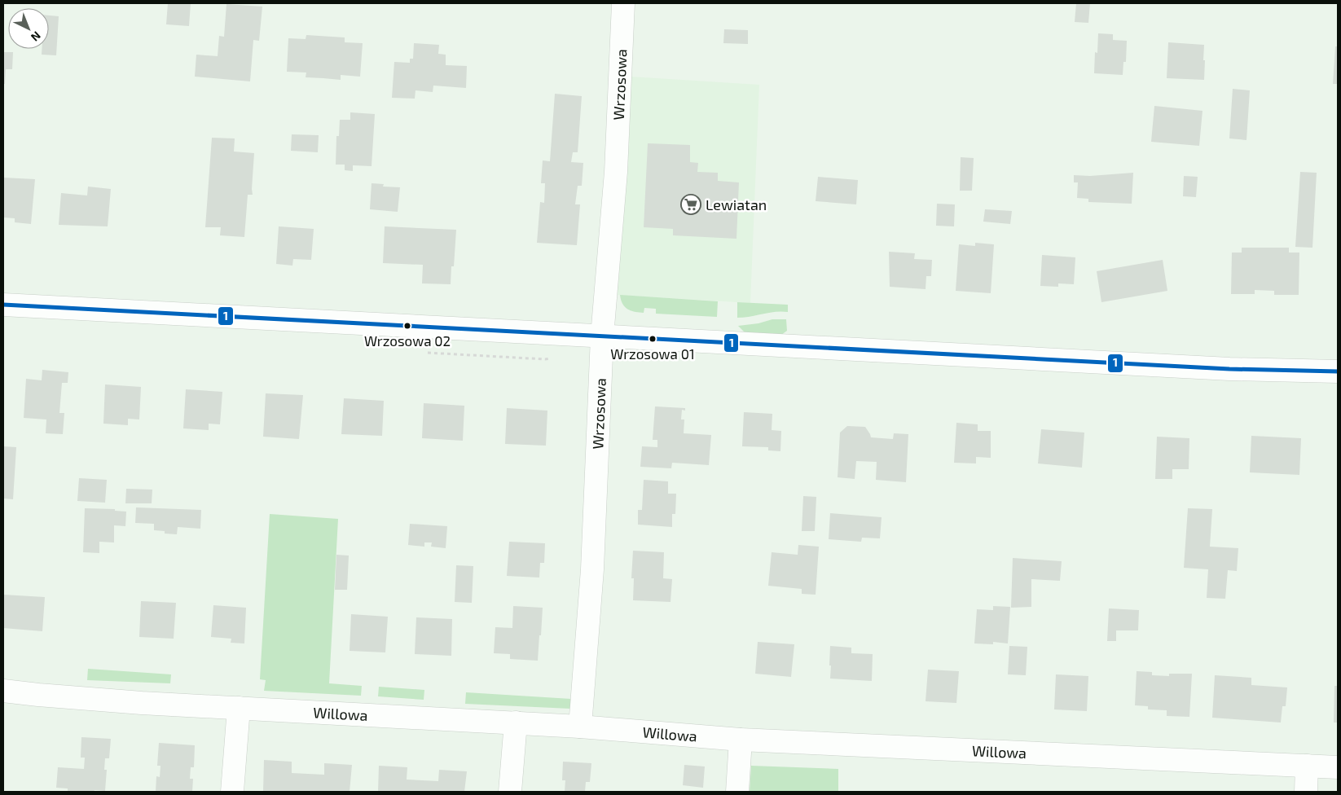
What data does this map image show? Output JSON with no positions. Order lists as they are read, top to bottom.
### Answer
{
  "streets": {
    "street": ["Wrzosowa", "Willowa"]
  },
  "crossings": [
    ["Wrzosowa", "Willowa"]
  ],
  "places": {
    "supermarket": ["Lewiatan"],
    "other": ["Wrzosowa 02", "Wrzosowa 01"]
  },
  "lines": ["transit line 1"],
  "north": "bottom right"
}
